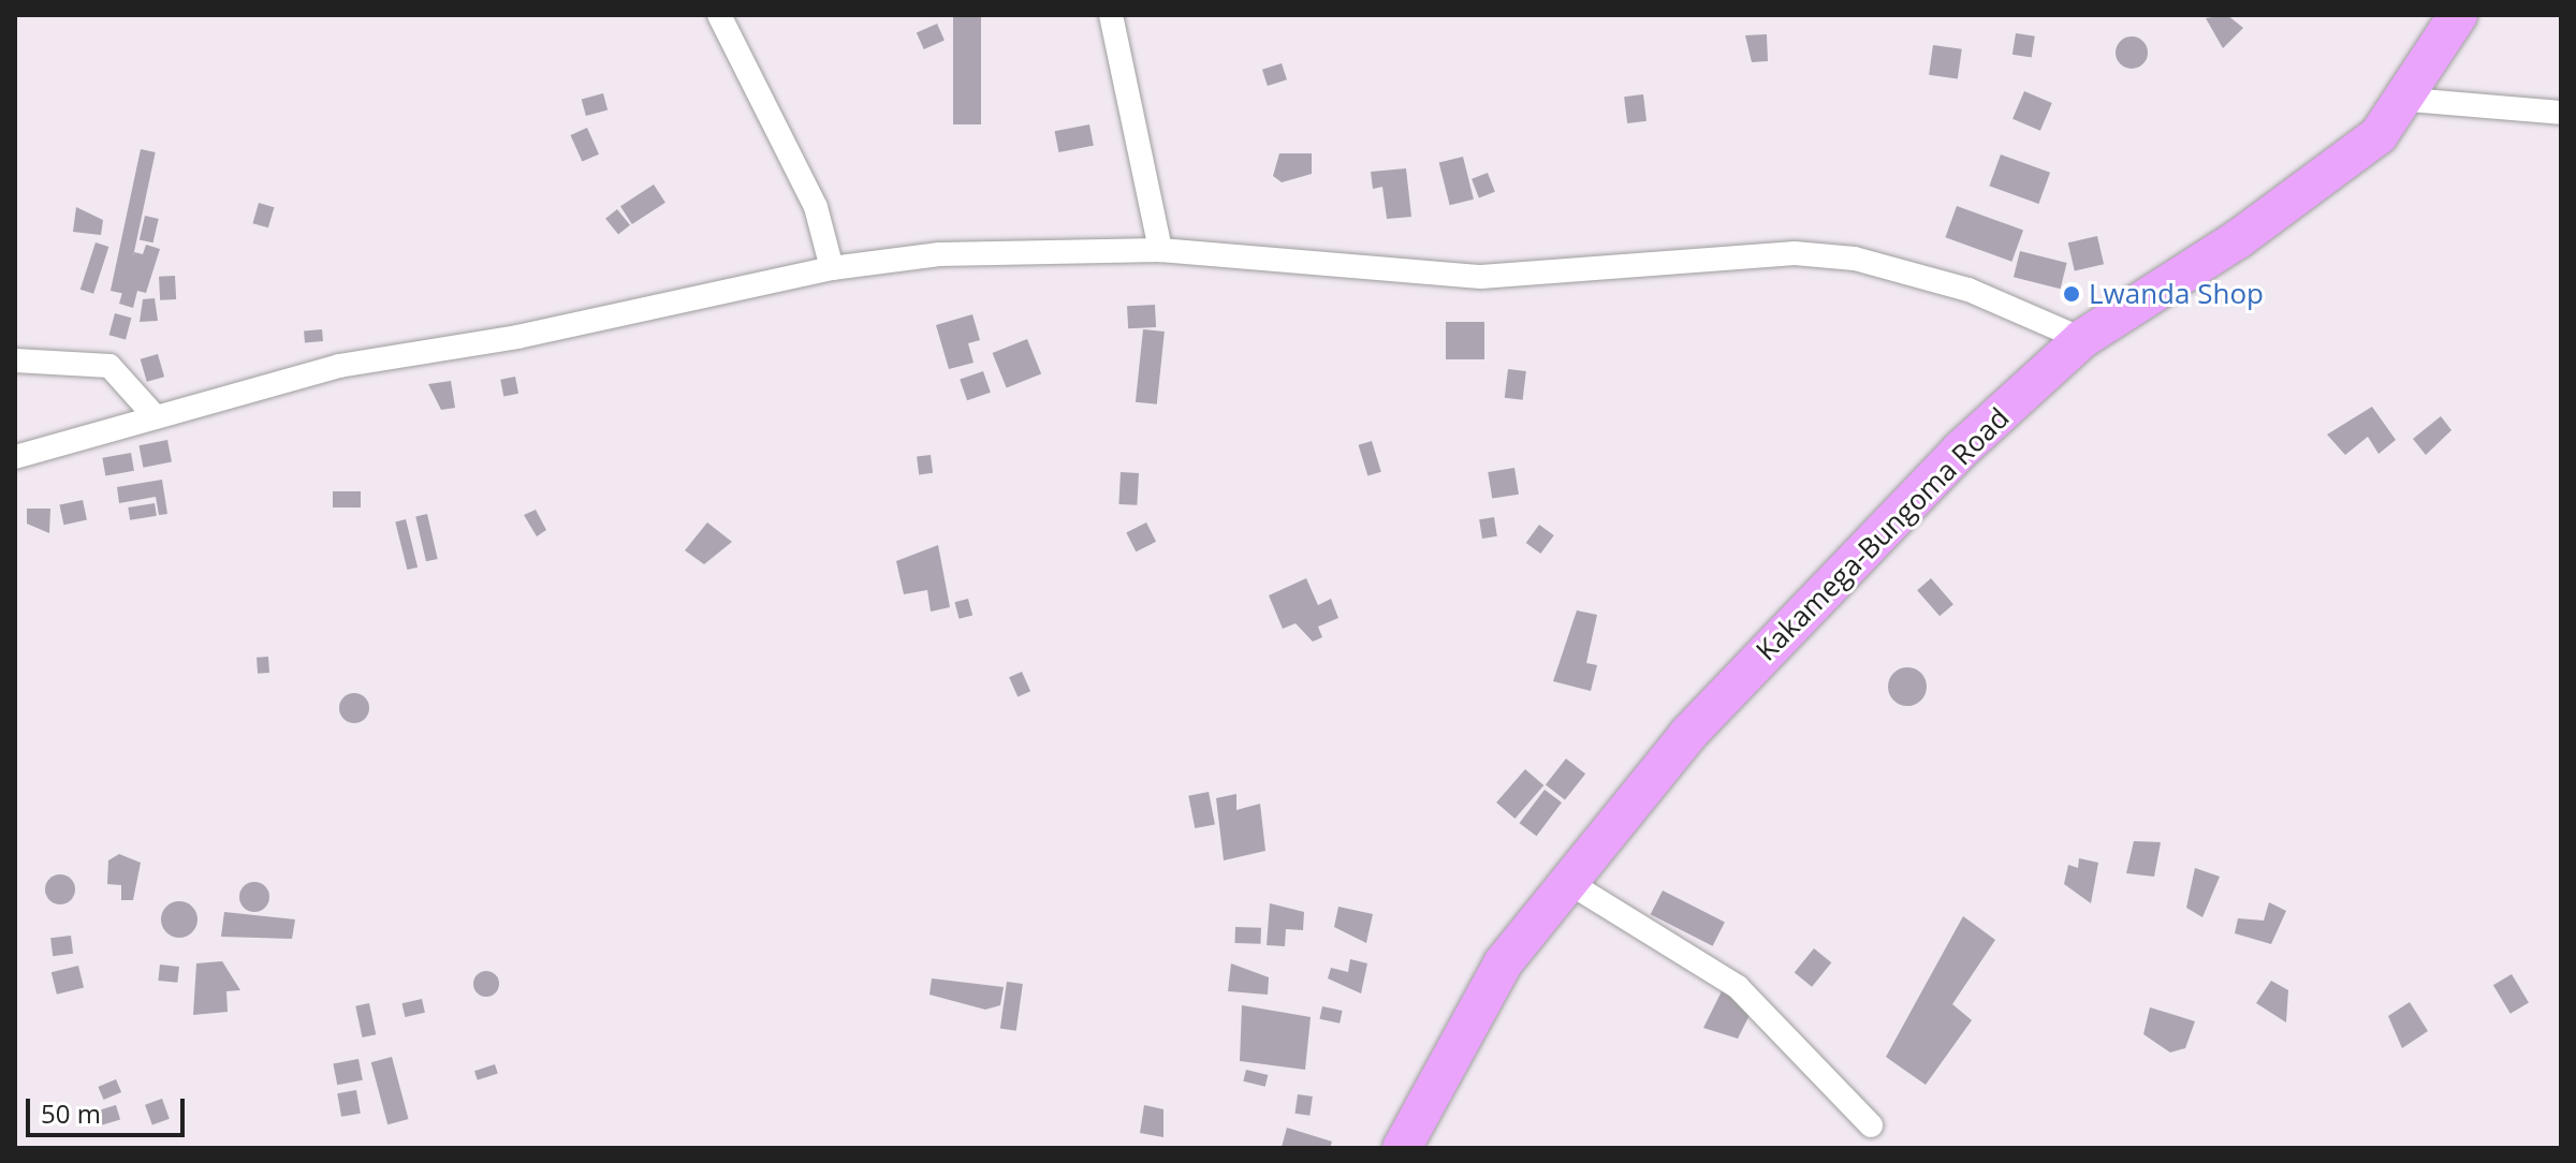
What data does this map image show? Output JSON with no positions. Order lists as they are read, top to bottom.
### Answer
{
  "streets": {
    "main road": ["Kakamega-Bungoma Road"]
  },
  "places": ["Lwanda Shop"],
  "scale_bar": "50 m"
}
